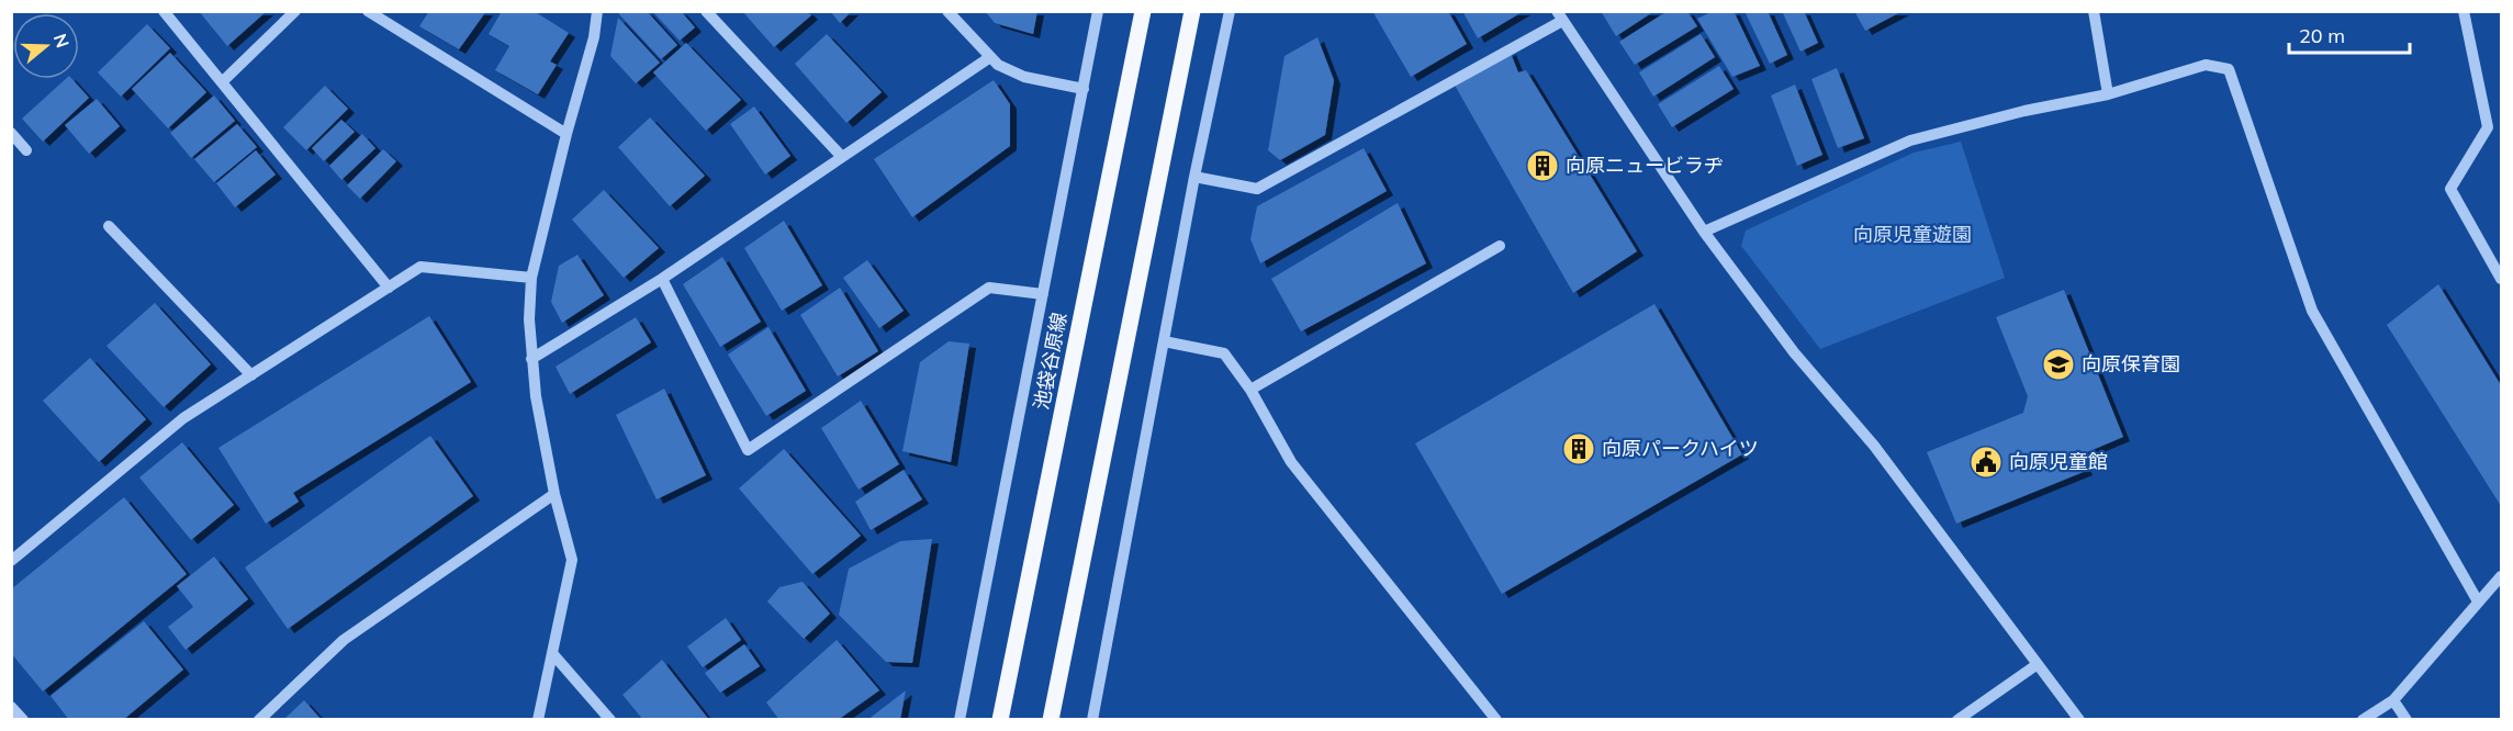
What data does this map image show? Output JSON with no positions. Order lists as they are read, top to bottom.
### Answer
{
  "streets": {
    "main road": ["池袋谷原線"]
  },
  "parks": ["向原児童遊園"],
  "places": {
    "building": ["向原ニュービラヂ", "向原パークハイツ"],
    "school or university": ["向原保育園"],
    "public building": ["向原児童館"]
  },
  "scale_bar": "20 m",
  "north": "right"
}
